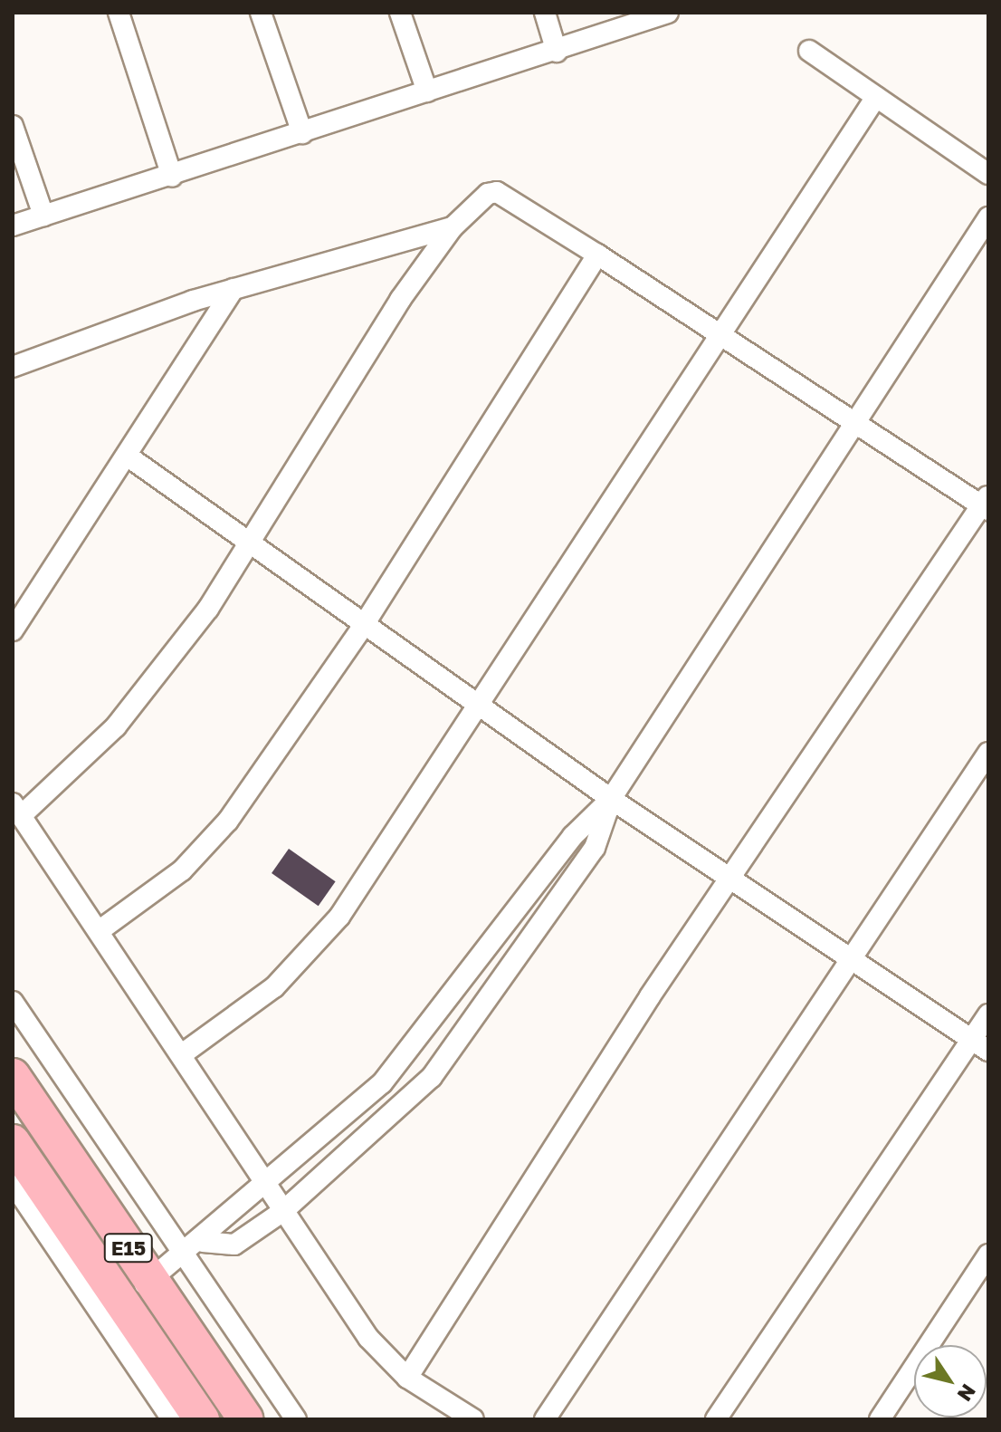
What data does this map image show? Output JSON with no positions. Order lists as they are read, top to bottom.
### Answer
{
  "streets": {
    "highway": ["E15"]
  },
  "north": "bottom right"
}
